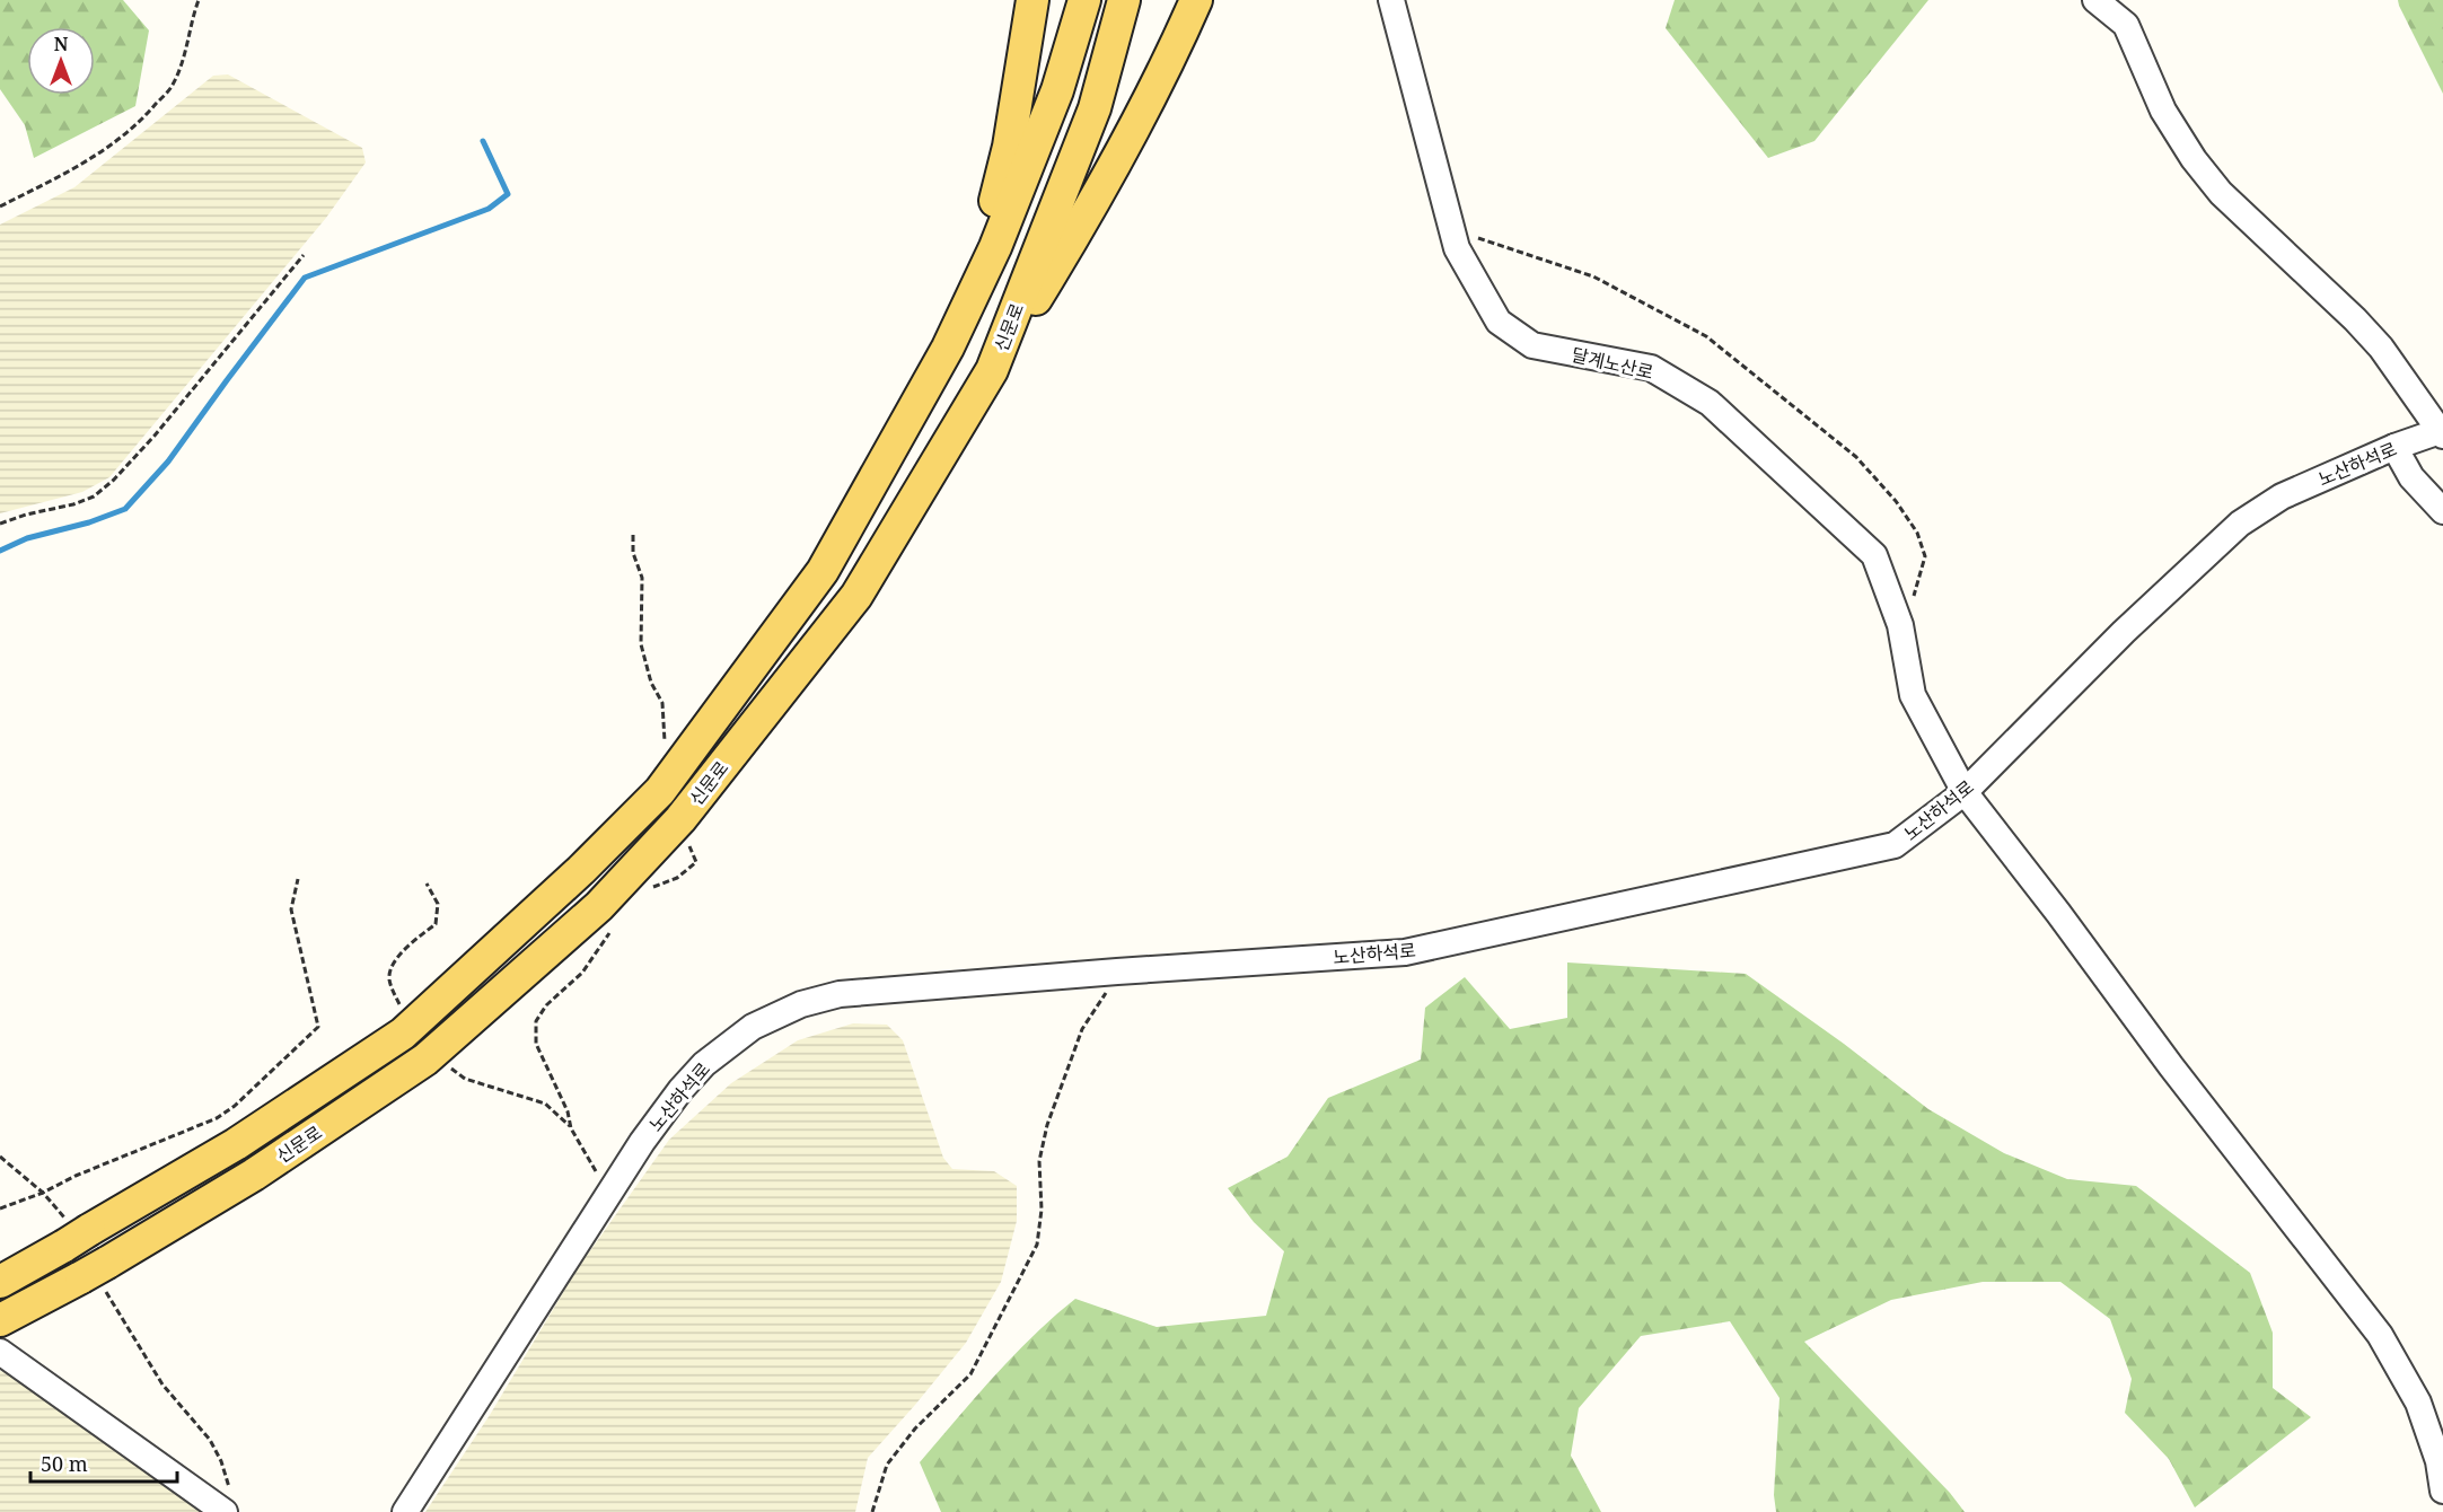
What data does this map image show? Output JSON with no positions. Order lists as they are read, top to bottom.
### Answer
{
  "streets": {
    "main road": ["신문로"],
    "street": ["달계노산로", "노산하석로"]
  },
  "crossings": [
    ["달계노산로", "노산하석로"]
  ],
  "scale_bar": "50 m",
  "north": "top"
}
